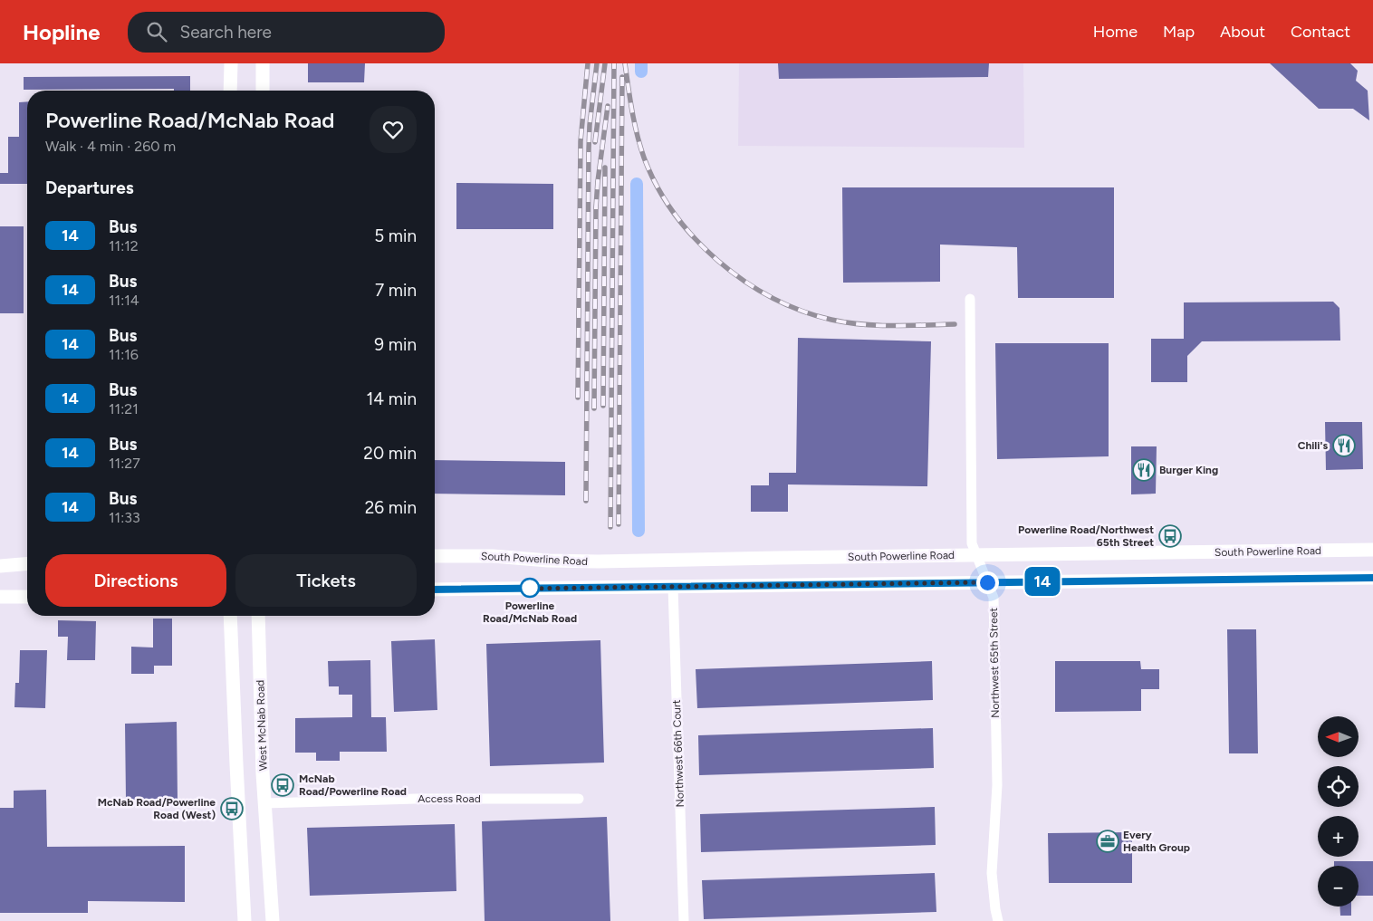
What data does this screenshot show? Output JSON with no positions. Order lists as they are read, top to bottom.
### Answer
{
  "streets": {
    "main road": ["South Powerline Road", "West McNab Road"],
    "street": ["Northwest 65th Street", "Northwest 66th Court", "Access Road"]
  },
  "crossings": [
    ["South Powerline Road", "Northwest 65th Street"],
    ["West McNab Road", "Access Road"]
  ],
  "places": {
    "restaurant": ["Chili's", "Burger King"],
    "bus stop": ["Powerline Road/Northwest 65th Street", "McNab Road/Powerline Road", "McNab Road/Powerline Road (West)"],
    "other": ["Powerline Road/McNab Road"],
    "office": ["Every Health Group"]
  },
  "lines": ["bus line 14"],
  "north": "left",
  "page": {
    "header": "Hopline",
    "search": "Search here",
    "nav": [
      "Home",
      "Map",
      "About",
      "Contact"
    ],
    "on_map": "14",
    "heading": [
      ["Powerline Road/McNab Road", "Walk · 4 min · 260 m"],
      "Departures"
    ],
    "list": [
      {
        "mark": "14",
        "name": "Bus",
        "note": "11:12",
        "value": "5 min"
      },
      {
        "mark": "14",
        "name": "Bus",
        "note": "11:14",
        "value": "7 min"
      },
      {
        "mark": "14",
        "name": "Bus",
        "note": "11:16",
        "value": "9 min"
      },
      {
        "mark": "14",
        "name": "Bus",
        "note": "11:21",
        "value": "14 min"
      },
      {
        "mark": "14",
        "name": "Bus",
        "note": "11:27",
        "value": "20 min"
      },
      {
        "mark": "14",
        "name": "Bus",
        "note": "11:33",
        "value": "26 min"
      }
    ],
    "buttons": ["Directions", "Tickets"],
    "map_buttons": ["+", "−"]
  }
}
